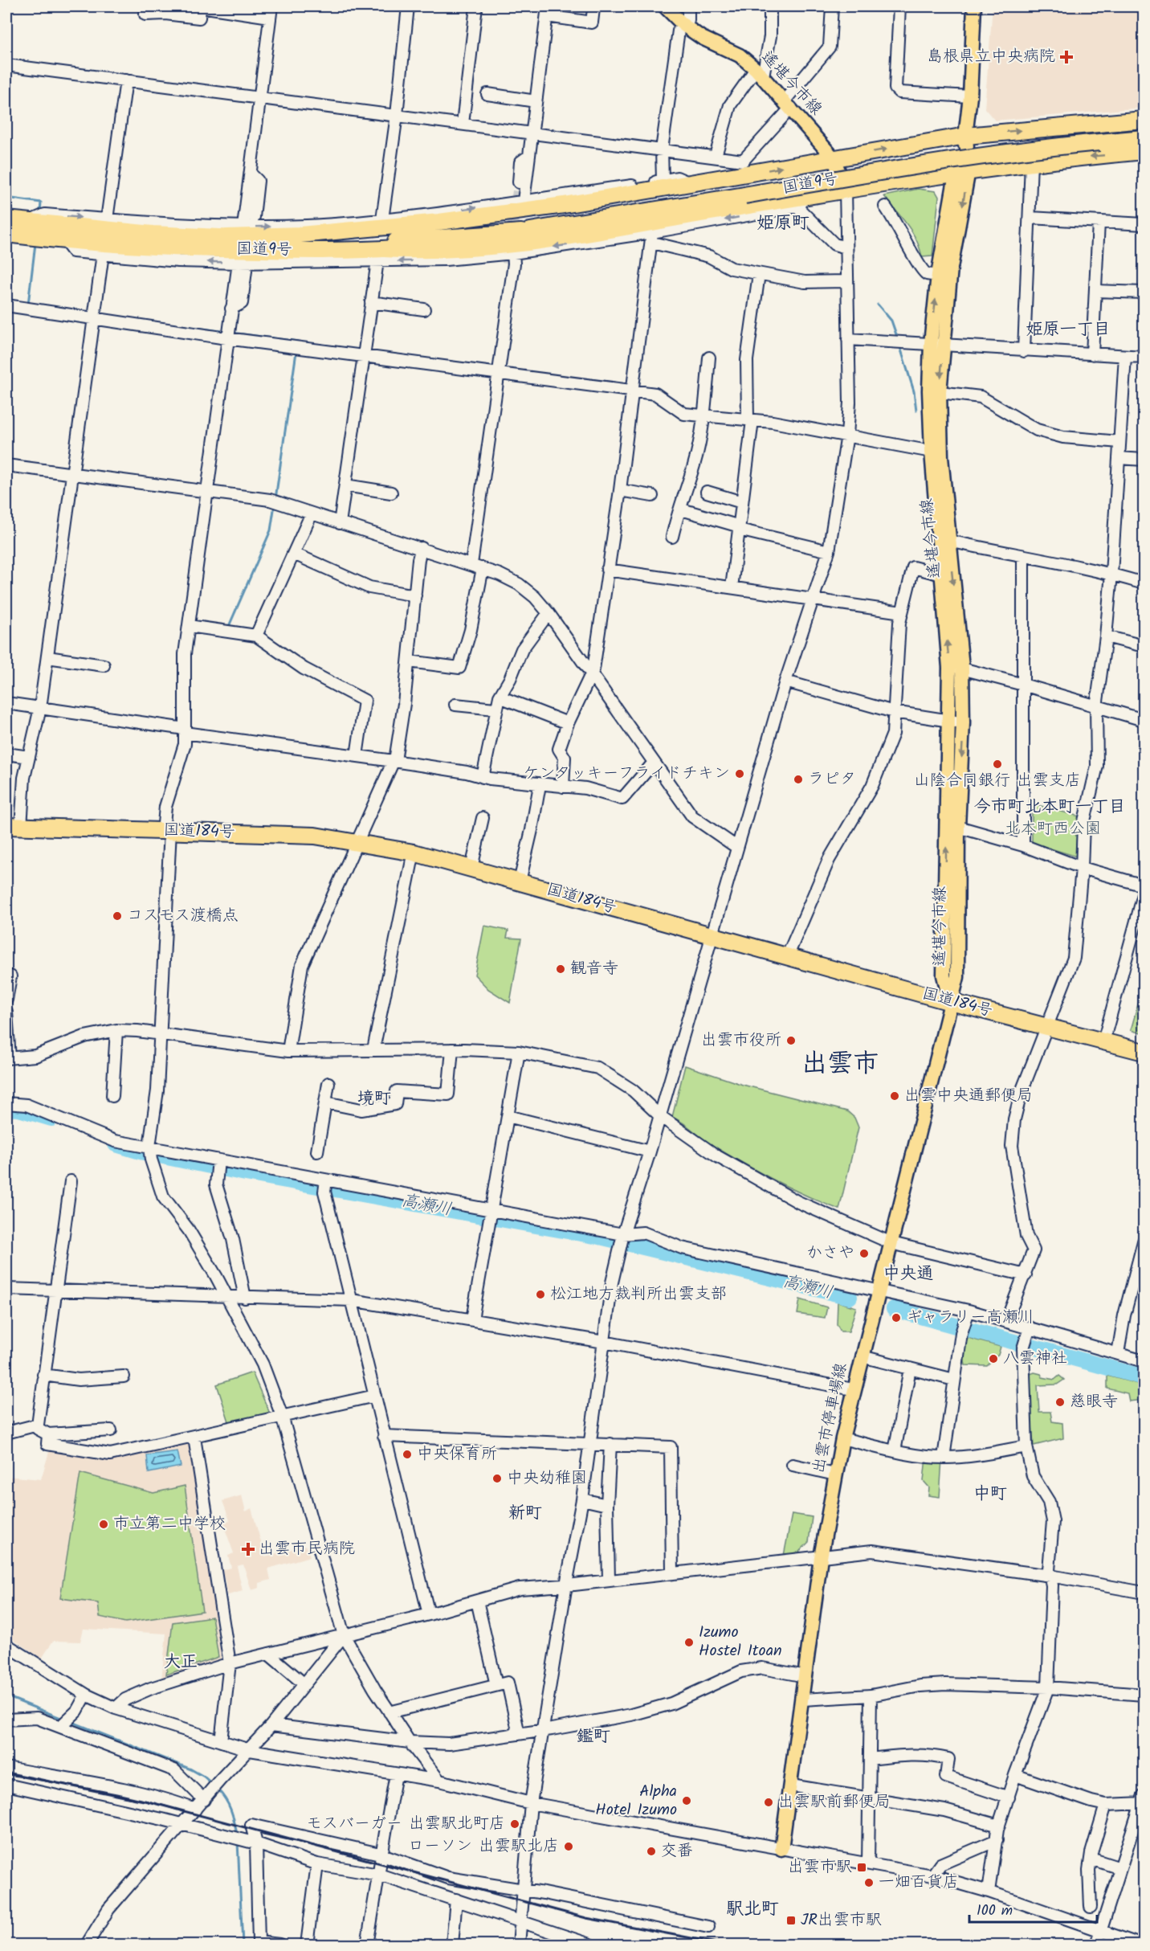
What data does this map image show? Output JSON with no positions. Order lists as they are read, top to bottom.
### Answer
{
  "streets": {
    "highway": ["国道9号", "国道184号"],
    "main road": ["遙堪今市線", "出雲市停車場線"]
  },
  "crossings": [
    ["遙堪今市線", "国道184号"],
    ["遙堪今市線", "出雲市停車場線"],
    ["国道184号", "出雲市停車場線"]
  ],
  "districts": [
    "姫原町",
    "姫原一丁目",
    "今市町北本町一丁目",
    "出雲市",
    "境町",
    "中央通",
    "中町",
    "新町",
    "大正",
    "鑑町",
    "駅北町"
  ],
  "water": ["高瀬川"],
  "parks": ["北本町西公園"],
  "places": {
    "health": ["島根県立中央病院", "出雲市民病院"],
    "other": [
      "山陰合同銀行 出雲支店",
      "ケンタッキーフライドチキン",
      "ラピタ",
      "コスモス渡橋点",
      "観音寺",
      "出雲市役所",
      "出雲中央通郵便局",
      "かさや",
      "松江地方裁判所出雲支部",
      "ギャラリー高瀬川",
      "八雲神社",
      "慈眼寺",
      "中央保育所",
      "中央幼稚園",
      "市立第二中学校",
      "Izumo Hostel Itoan",
      "Alpha Hotel Izumo",
      "出雲駅前郵便局",
      "モスバーガー 出雲駅北町店",
      "ローソン 出雲駅北店",
      "交番",
      "一畑百貨店"
    ],
    "transit": ["出雲市駅", "JR出雲市駅"]
  },
  "scale_bar": "100 m"
}
